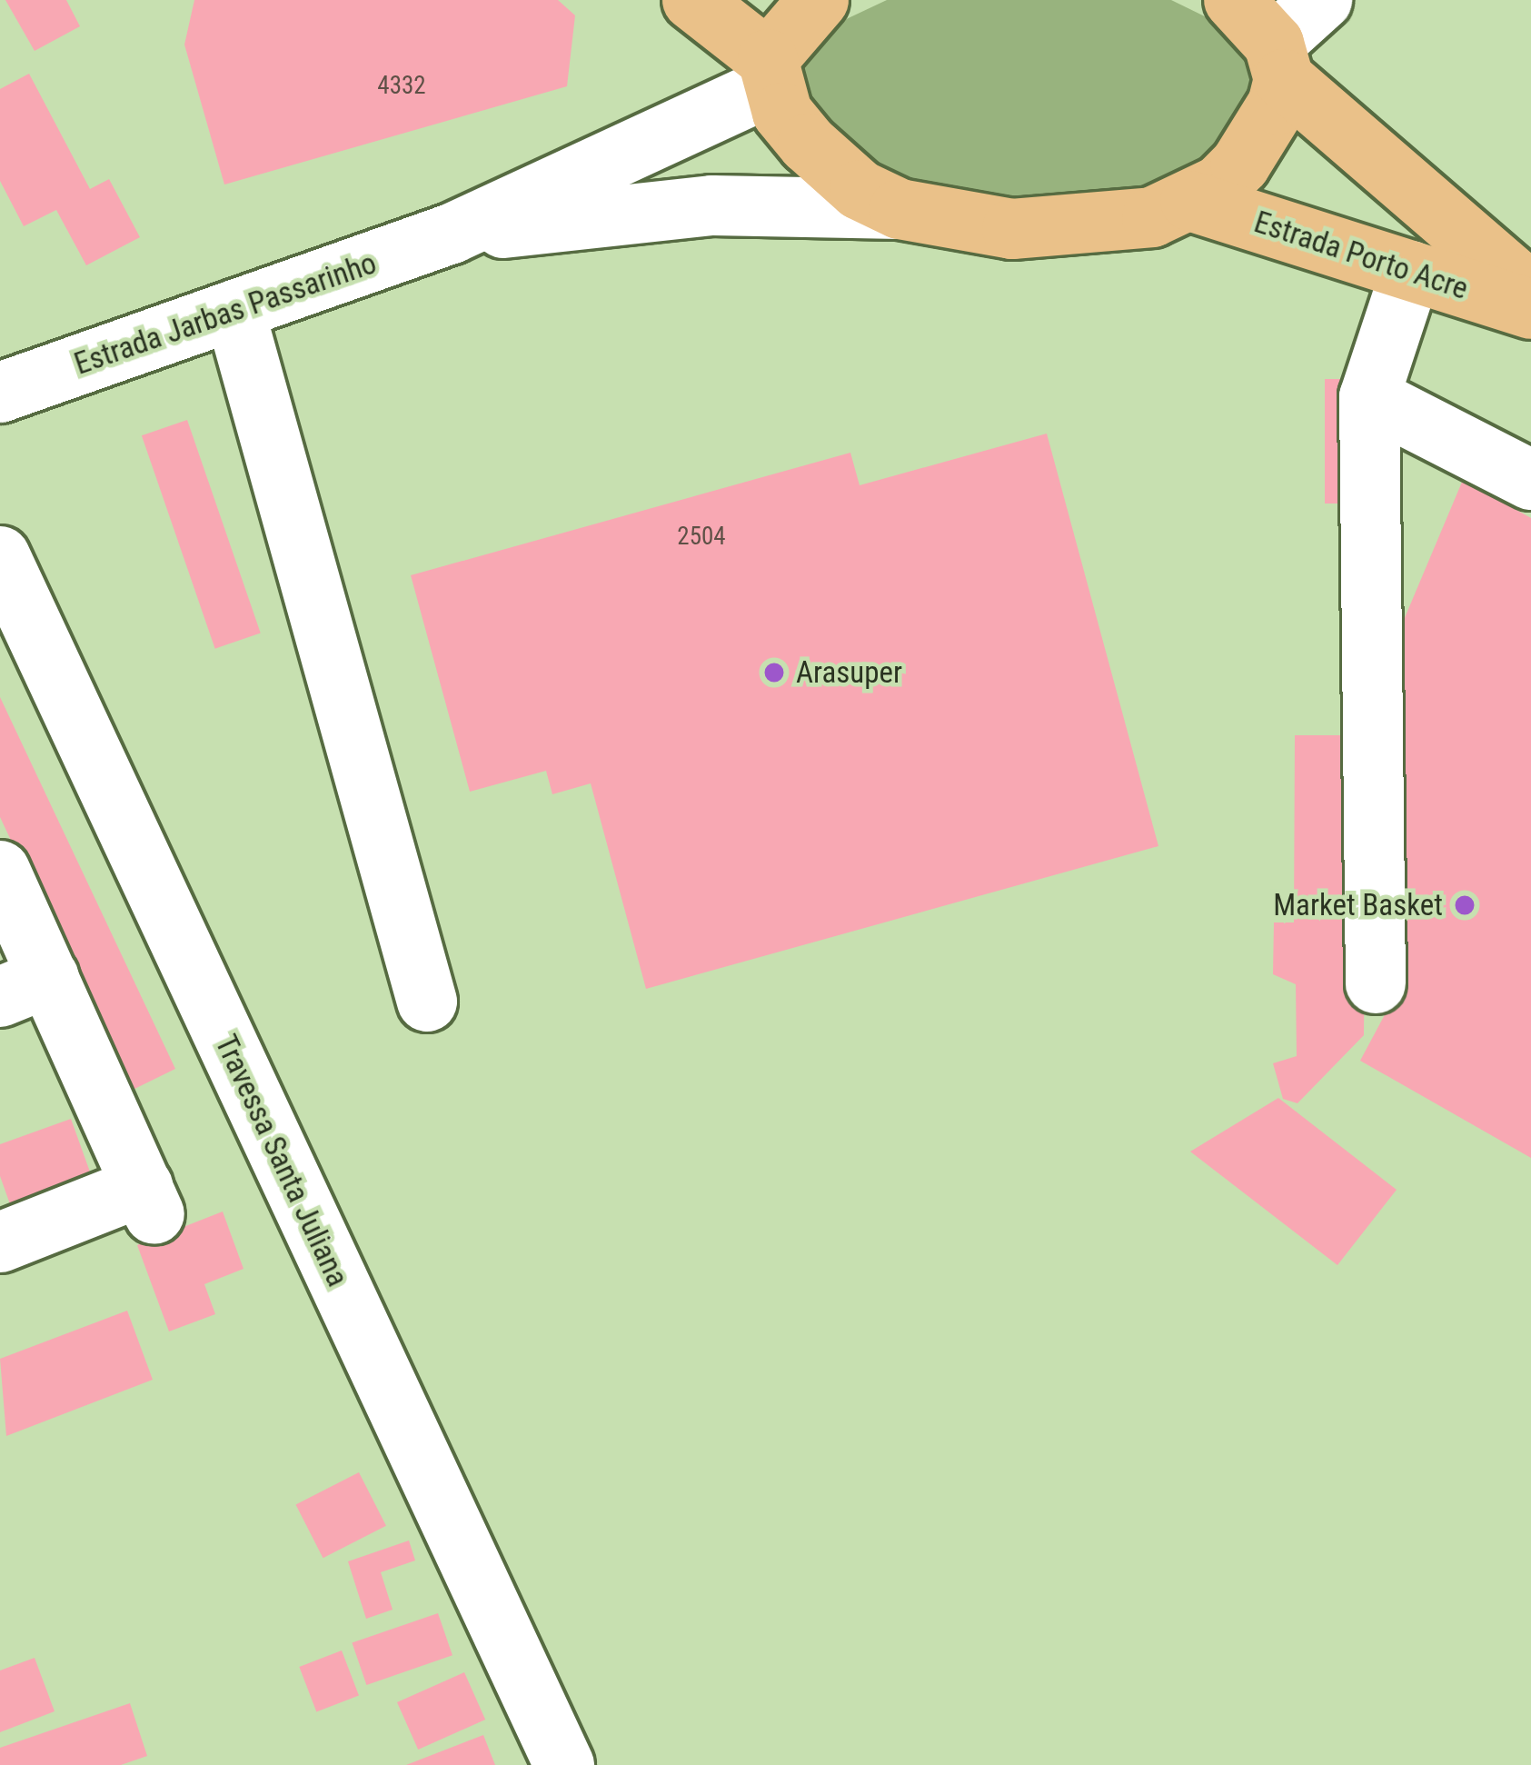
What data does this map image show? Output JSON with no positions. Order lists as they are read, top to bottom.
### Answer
{
  "streets": {
    "main road": ["Estrada Porto Acre"],
    "street": ["Estrada Jarbas Passarinho", "Travessa Santa Juliana"]
  },
  "places": ["Arasuper", "Market Basket"],
  "house_numbers": ["4332", "2504"]
}
